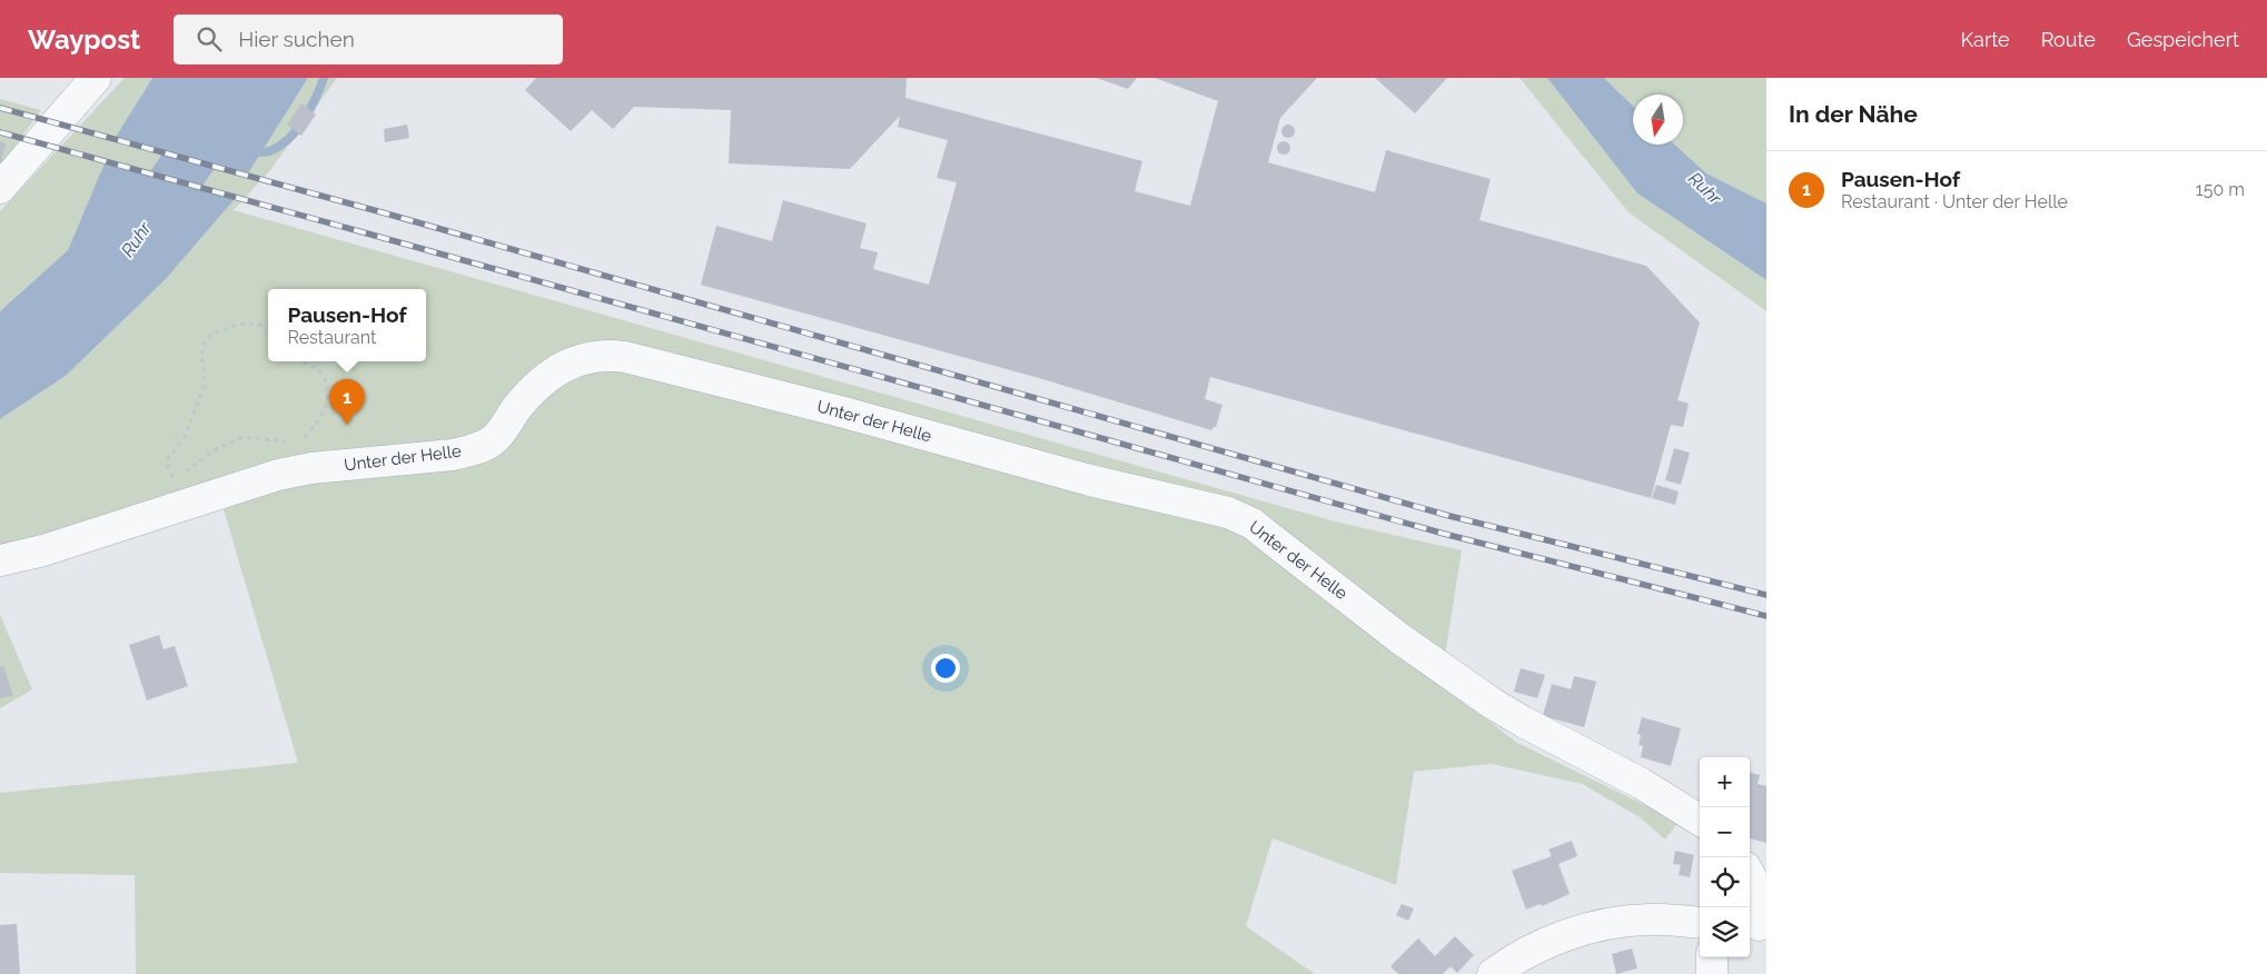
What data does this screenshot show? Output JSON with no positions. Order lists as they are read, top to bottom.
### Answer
{
  "streets": {
    "street": ["Unter der Helle"]
  },
  "water": ["Ruhr"],
  "north": "bottom",
  "page": {
    "header": "Waypost",
    "search": "Hier suchen",
    "nav": ["Karte", "Route", "Gespeichert"],
    "heading": "In der Nähe",
    "list": [
      {
        "mark": "1",
        "name": "Pausen-Hof",
        "note": "Restaurant · Unter der Helle",
        "value": "150 m"
      }
    ],
    "popup": ["Pausen-Hof", "Restaurant"],
    "pins": "1",
    "map_buttons": ["+", "−"]
  }
}
